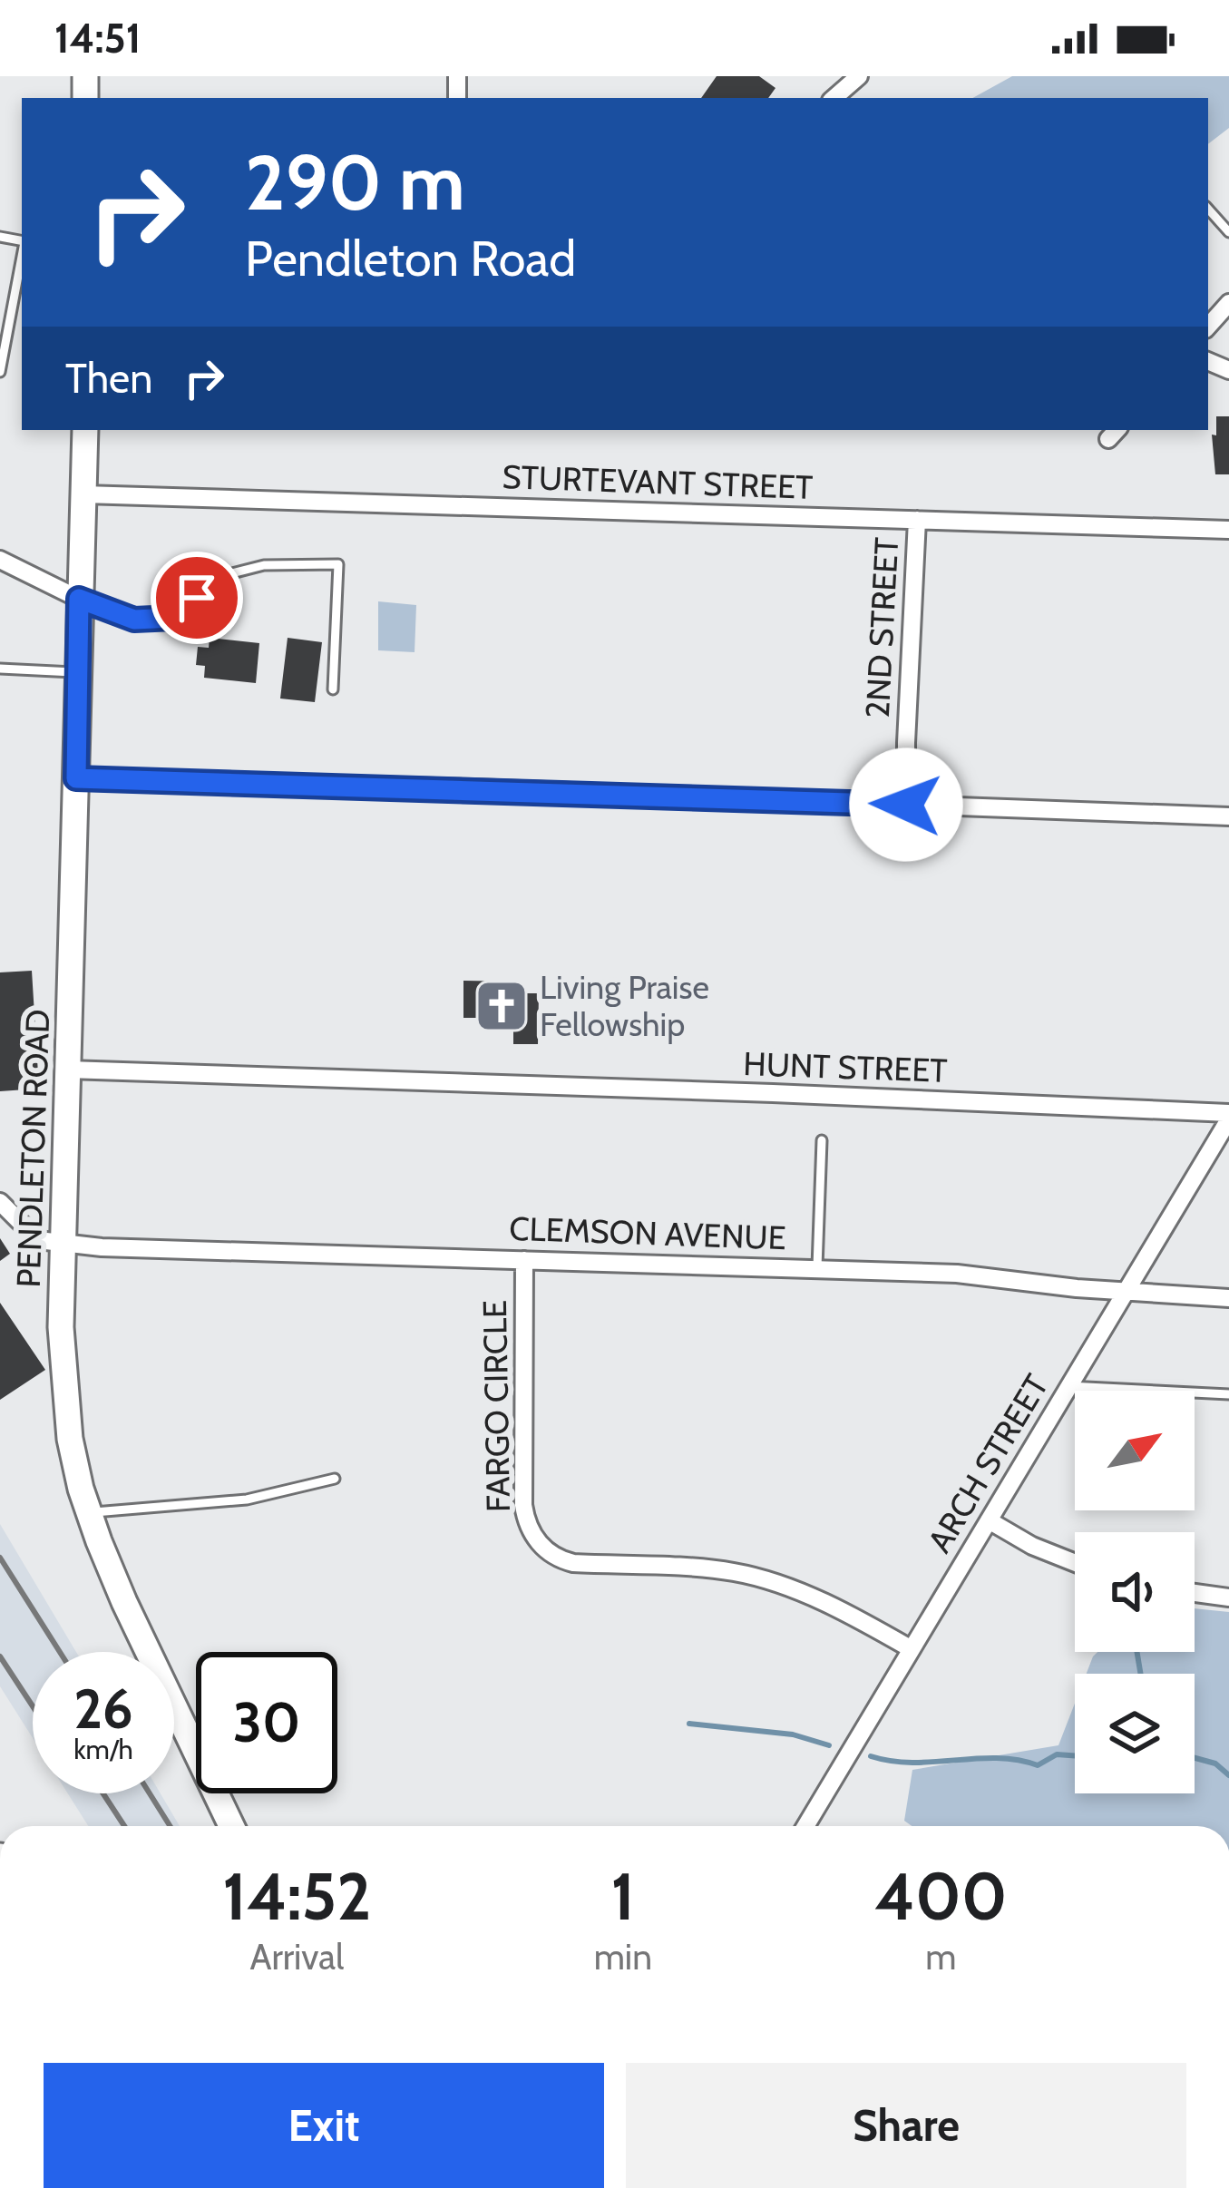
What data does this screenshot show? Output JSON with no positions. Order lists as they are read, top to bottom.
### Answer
{
  "streets": {
    "street": [
      "STURTEVANT STREET",
      "2ND STREET",
      "HUNT STREET",
      "PENDLETON ROAD",
      "CLEMSON AVENUE",
      "FARGO CIRCLE",
      "ARCH STREET"
    ]
  },
  "crossings": [
    ["STURTEVANT STREET", "2ND STREET"],
    ["STURTEVANT STREET", "PENDLETON ROAD"],
    ["HUNT STREET", "PENDLETON ROAD"],
    ["HUNT STREET", "ARCH STREET"],
    ["PENDLETON ROAD", "CLEMSON AVENUE"],
    ["CLEMSON AVENUE", "FARGO CIRCLE"],
    ["CLEMSON AVENUE", "ARCH STREET"],
    ["FARGO CIRCLE", "ARCH STREET"]
  ],
  "places": {
    "church": ["Living Praise Fellowship"]
  },
  "north": "top right",
  "page": {
    "status": "14:51",
    "turn": ["290 m", "Pendleton Road"],
    "then": "Then",
    "speed": "26 km/h",
    "limit": "30",
    "eta": [
      "14:52",
      "Arrival",
      "1",
      "min",
      "400",
      "m"
    ],
    "buttons": ["Exit", "Share"]
  }
}
